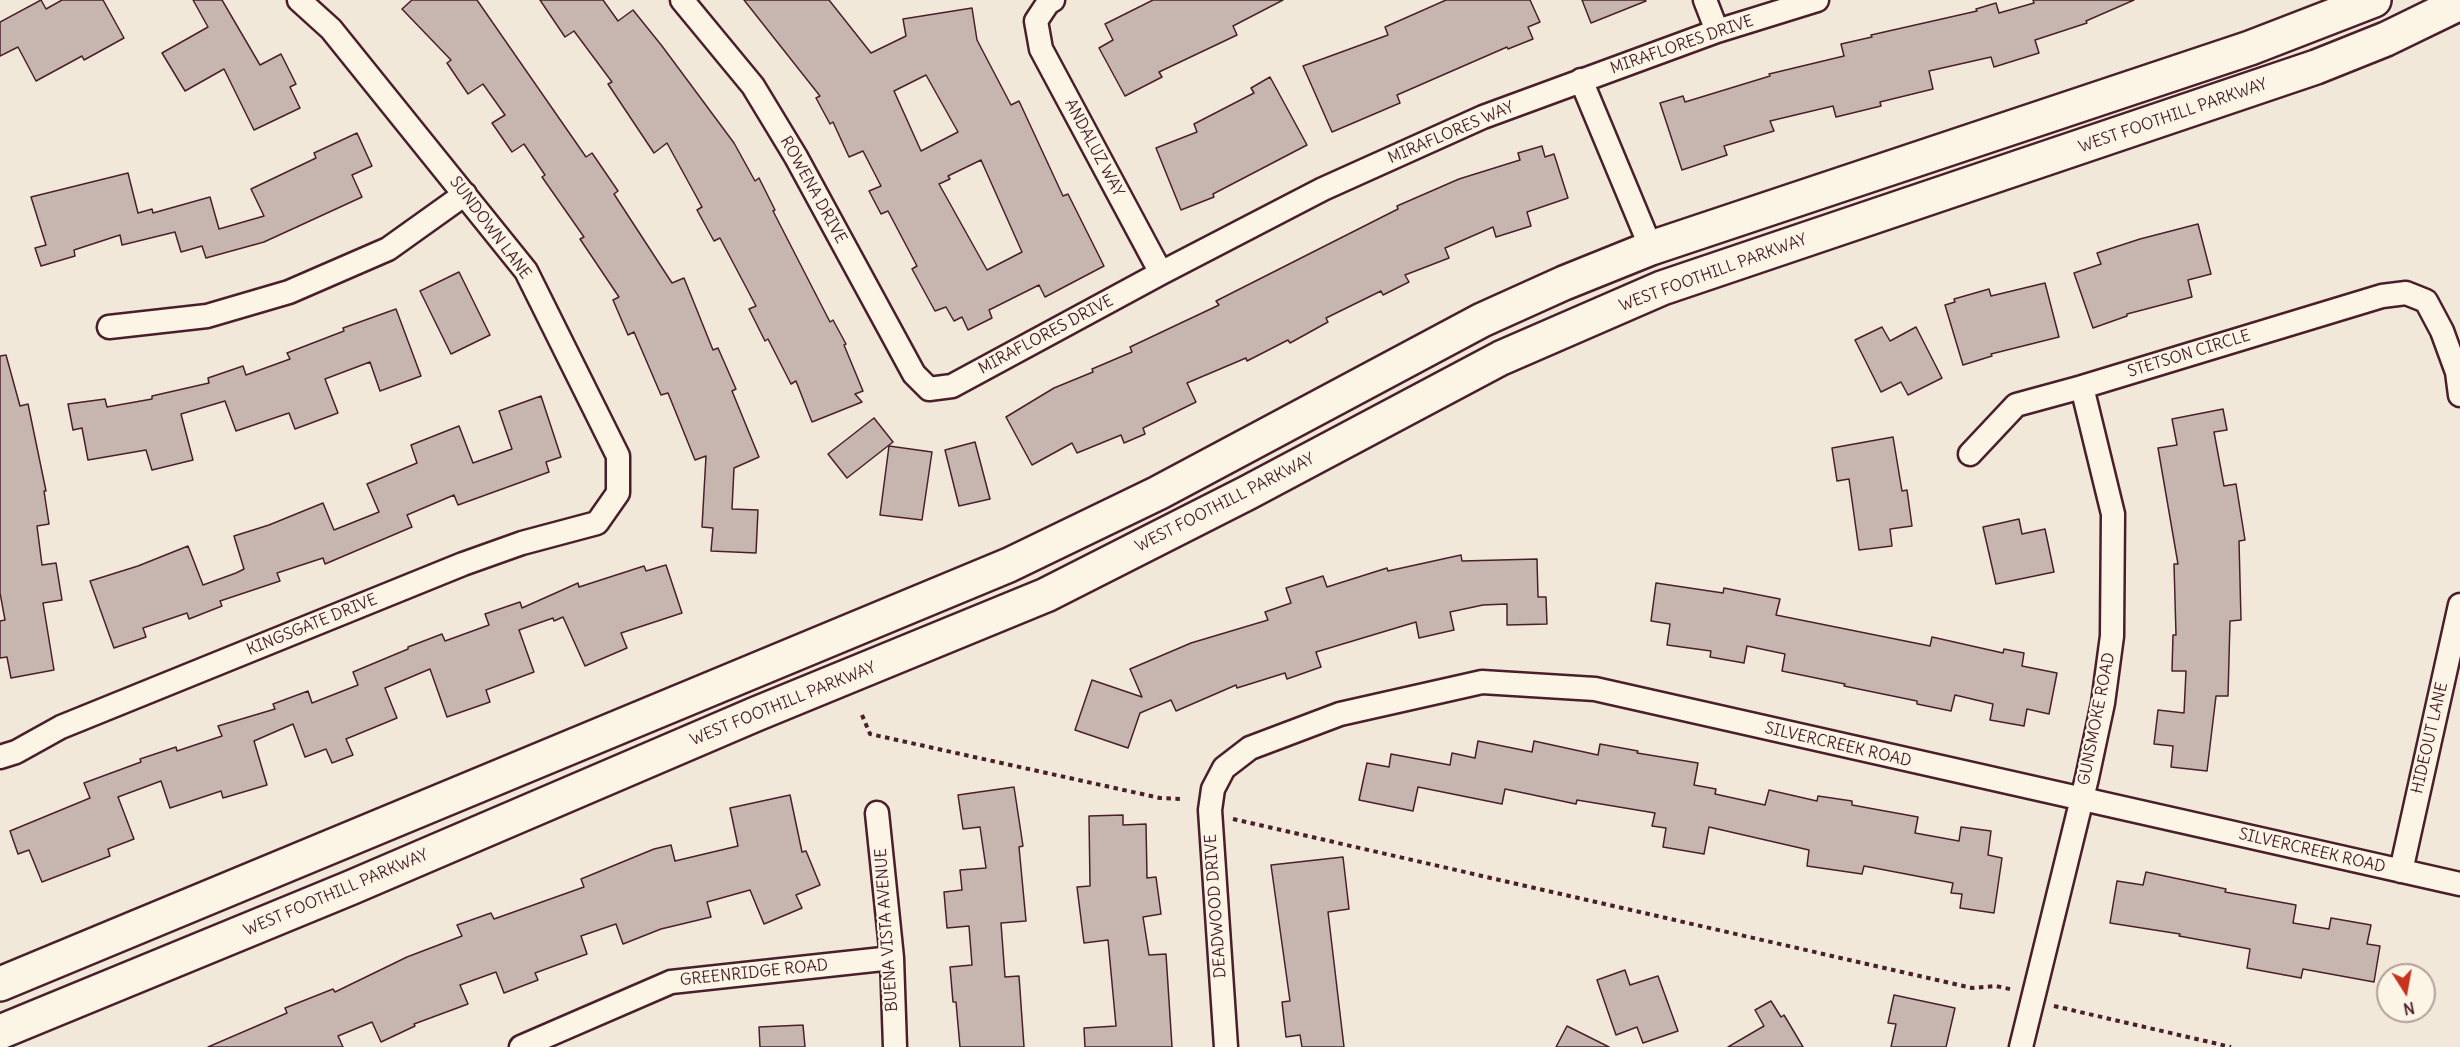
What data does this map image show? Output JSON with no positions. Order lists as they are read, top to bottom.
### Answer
{
  "streets": {
    "main road": ["WEST FOOTHILL PARKWAY"],
    "street": [
      "MIRAFLORES DRIVE",
      "MIRAFLORES WAY",
      "ANDALUZ WAY",
      "ROWENA DRIVE",
      "SUNDOWN LANE",
      "STETSON CIRCLE",
      "KINGSGATE DRIVE",
      "GUNSMOKE ROAD",
      "HIDEOUT LANE",
      "SILVERCREEK ROAD",
      "DEADWOOD DRIVE",
      "BUENA VISTA AVENUE",
      "GREENRIDGE ROAD"
    ]
  },
  "crossings": [
    ["MIRAFLORES DRIVE", "MIRAFLORES WAY"],
    ["MIRAFLORES DRIVE", "ANDALUZ WAY"],
    ["MIRAFLORES DRIVE", "ROWENA DRIVE"],
    ["MIRAFLORES WAY", "ANDALUZ WAY"],
    ["SUNDOWN LANE", "KINGSGATE DRIVE"],
    ["STETSON CIRCLE", "GUNSMOKE ROAD"],
    ["GUNSMOKE ROAD", "SILVERCREEK ROAD"],
    ["HIDEOUT LANE", "SILVERCREEK ROAD"],
    ["SILVERCREEK ROAD", "DEADWOOD DRIVE"],
    ["BUENA VISTA AVENUE", "GREENRIDGE ROAD"]
  ],
  "north": "bottom"
}
